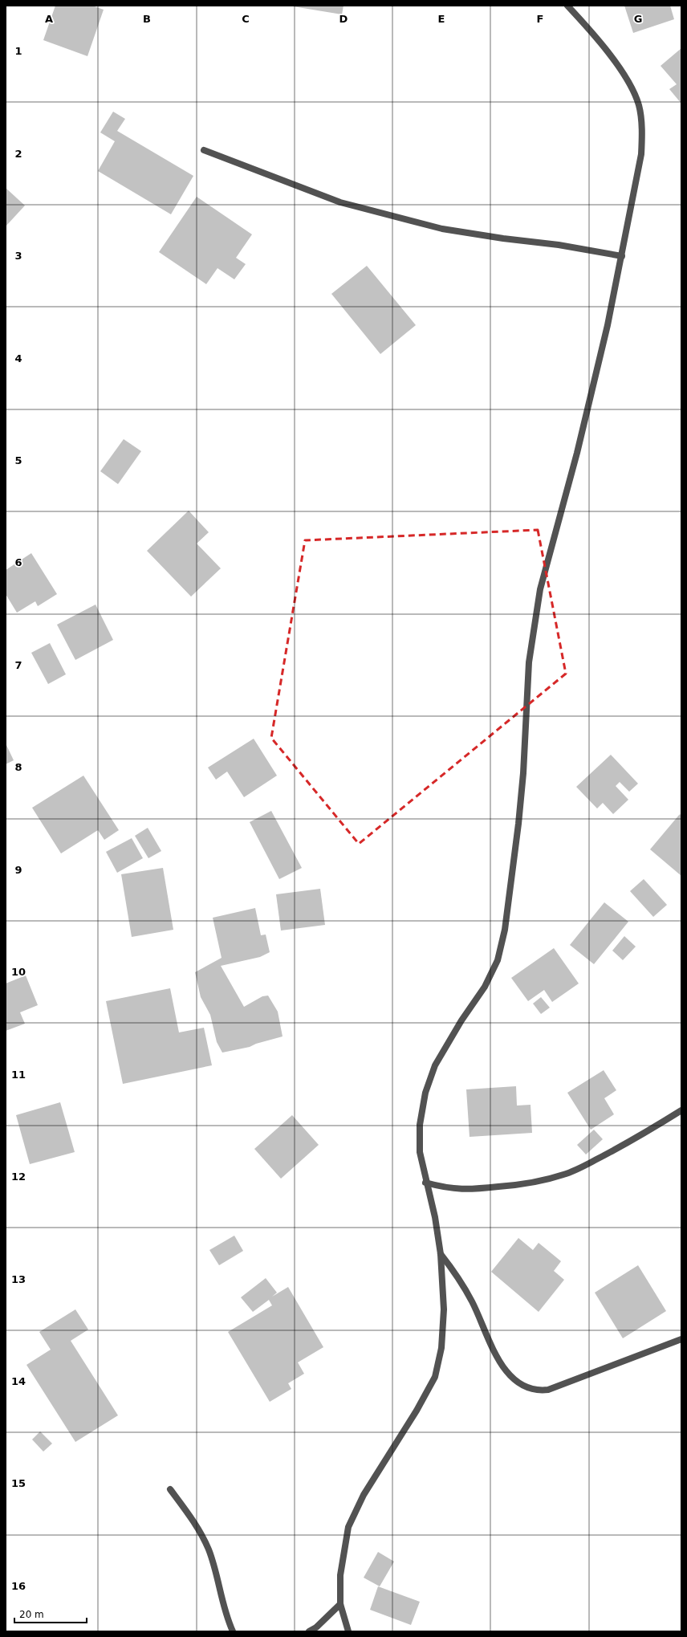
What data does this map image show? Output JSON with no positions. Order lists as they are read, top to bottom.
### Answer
{
  "scale_bar": "20 m",
  "grid": {
    "columns": [
      "A",
      "B",
      "C",
      "D",
      "E",
      "F",
      "G"
    ],
    "rows": [
      "1",
      "2",
      "3",
      "4",
      "5",
      "6",
      "7",
      "8",
      "9",
      "10",
      "11",
      "12",
      "13",
      "14",
      "15",
      "16"
    ]
  }
}
